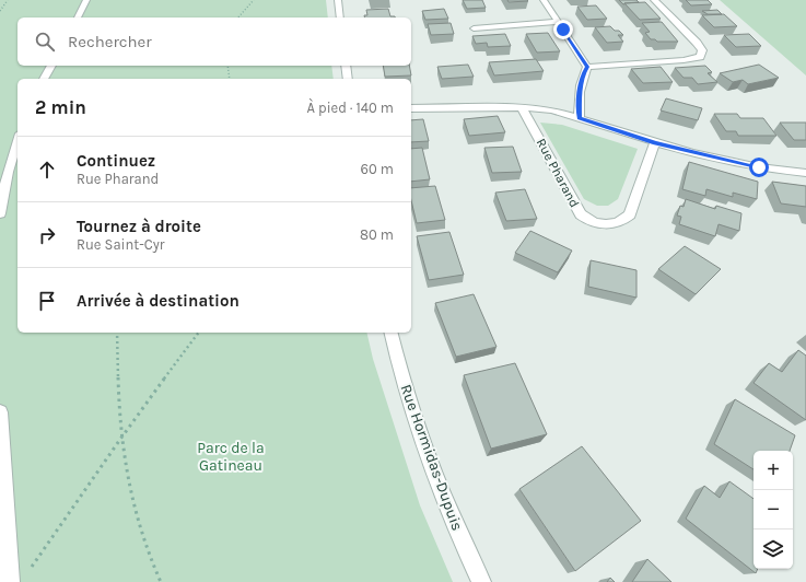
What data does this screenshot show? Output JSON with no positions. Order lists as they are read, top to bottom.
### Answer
{
  "streets": {
    "street": ["Rue Pharand", "Rue Hormidas-Dupuis"]
  },
  "parks": ["Parc de la Gatineau"],
  "page": {
    "search": "Rechercher",
    "heading": ["2 min", "À pied · 140 m"],
    "list": [
      ["Continuez", "Rue Pharand", "60 m"],
      ["Tournez à droite", "Rue Saint-Cyr", "80 m"],
      "Arrivée à destination"
    ],
    "map_buttons": ["+", "−"]
  }
}
